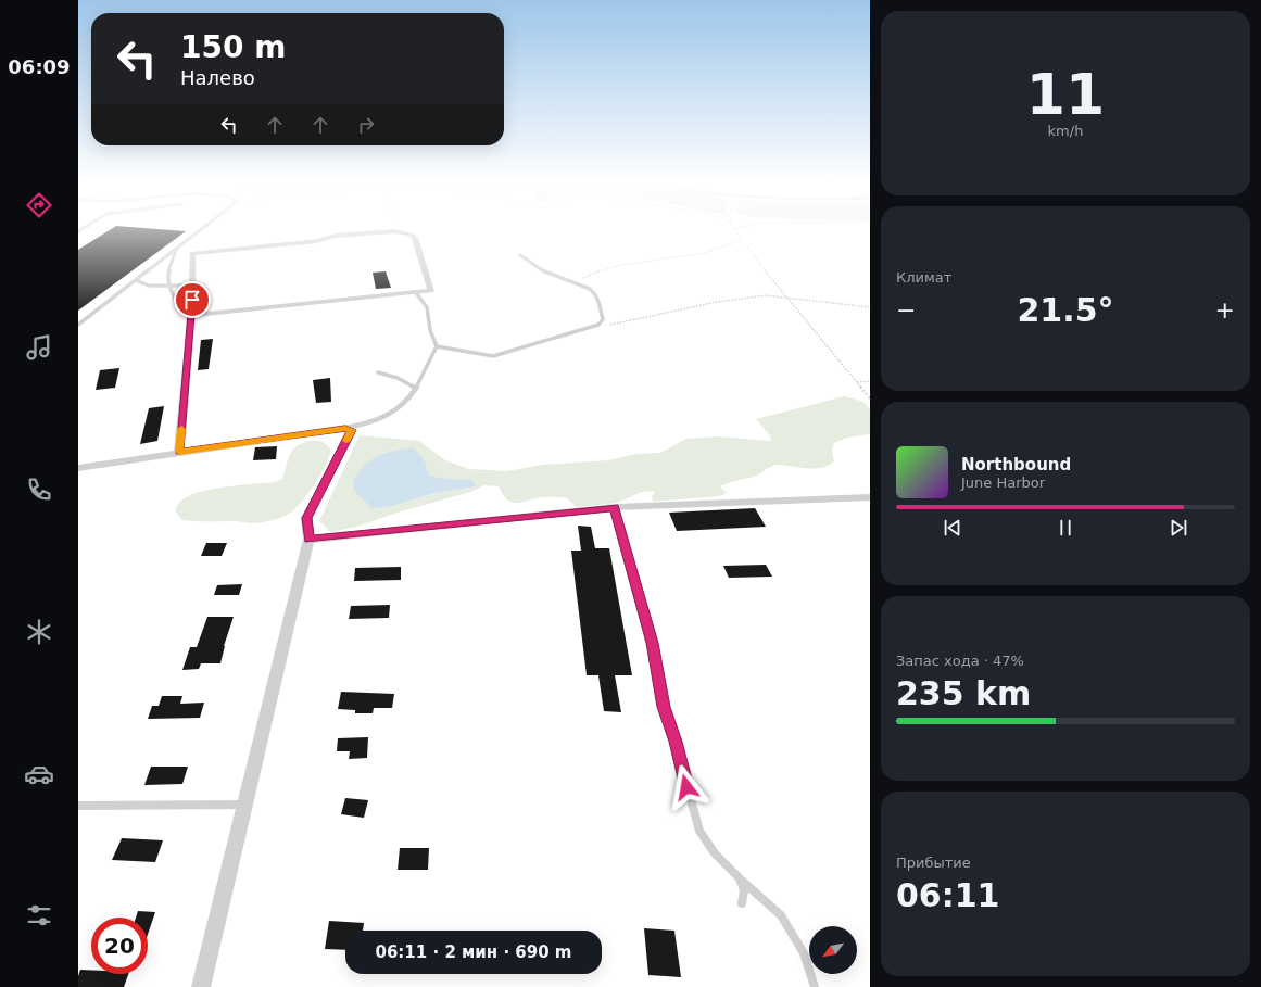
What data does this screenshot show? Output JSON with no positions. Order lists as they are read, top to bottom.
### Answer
{
  "north": "bottom left",
  "page": {
    "tabs": "06:09",
    "tile": [
      ["11", "km/h"],
      "Климат",
      ["Запас хода · 47%", "235 km"],
      ["Прибытие", "06:11"]
    ],
    "turn": ["150 m", "Налево"],
    "heat": ["−", "21.5°", "+"],
    "song": ["Northbound", "June Harbor"],
    "limit": "20",
    "trip": "06:11 · 2 мин · 690 m"
  }
}
